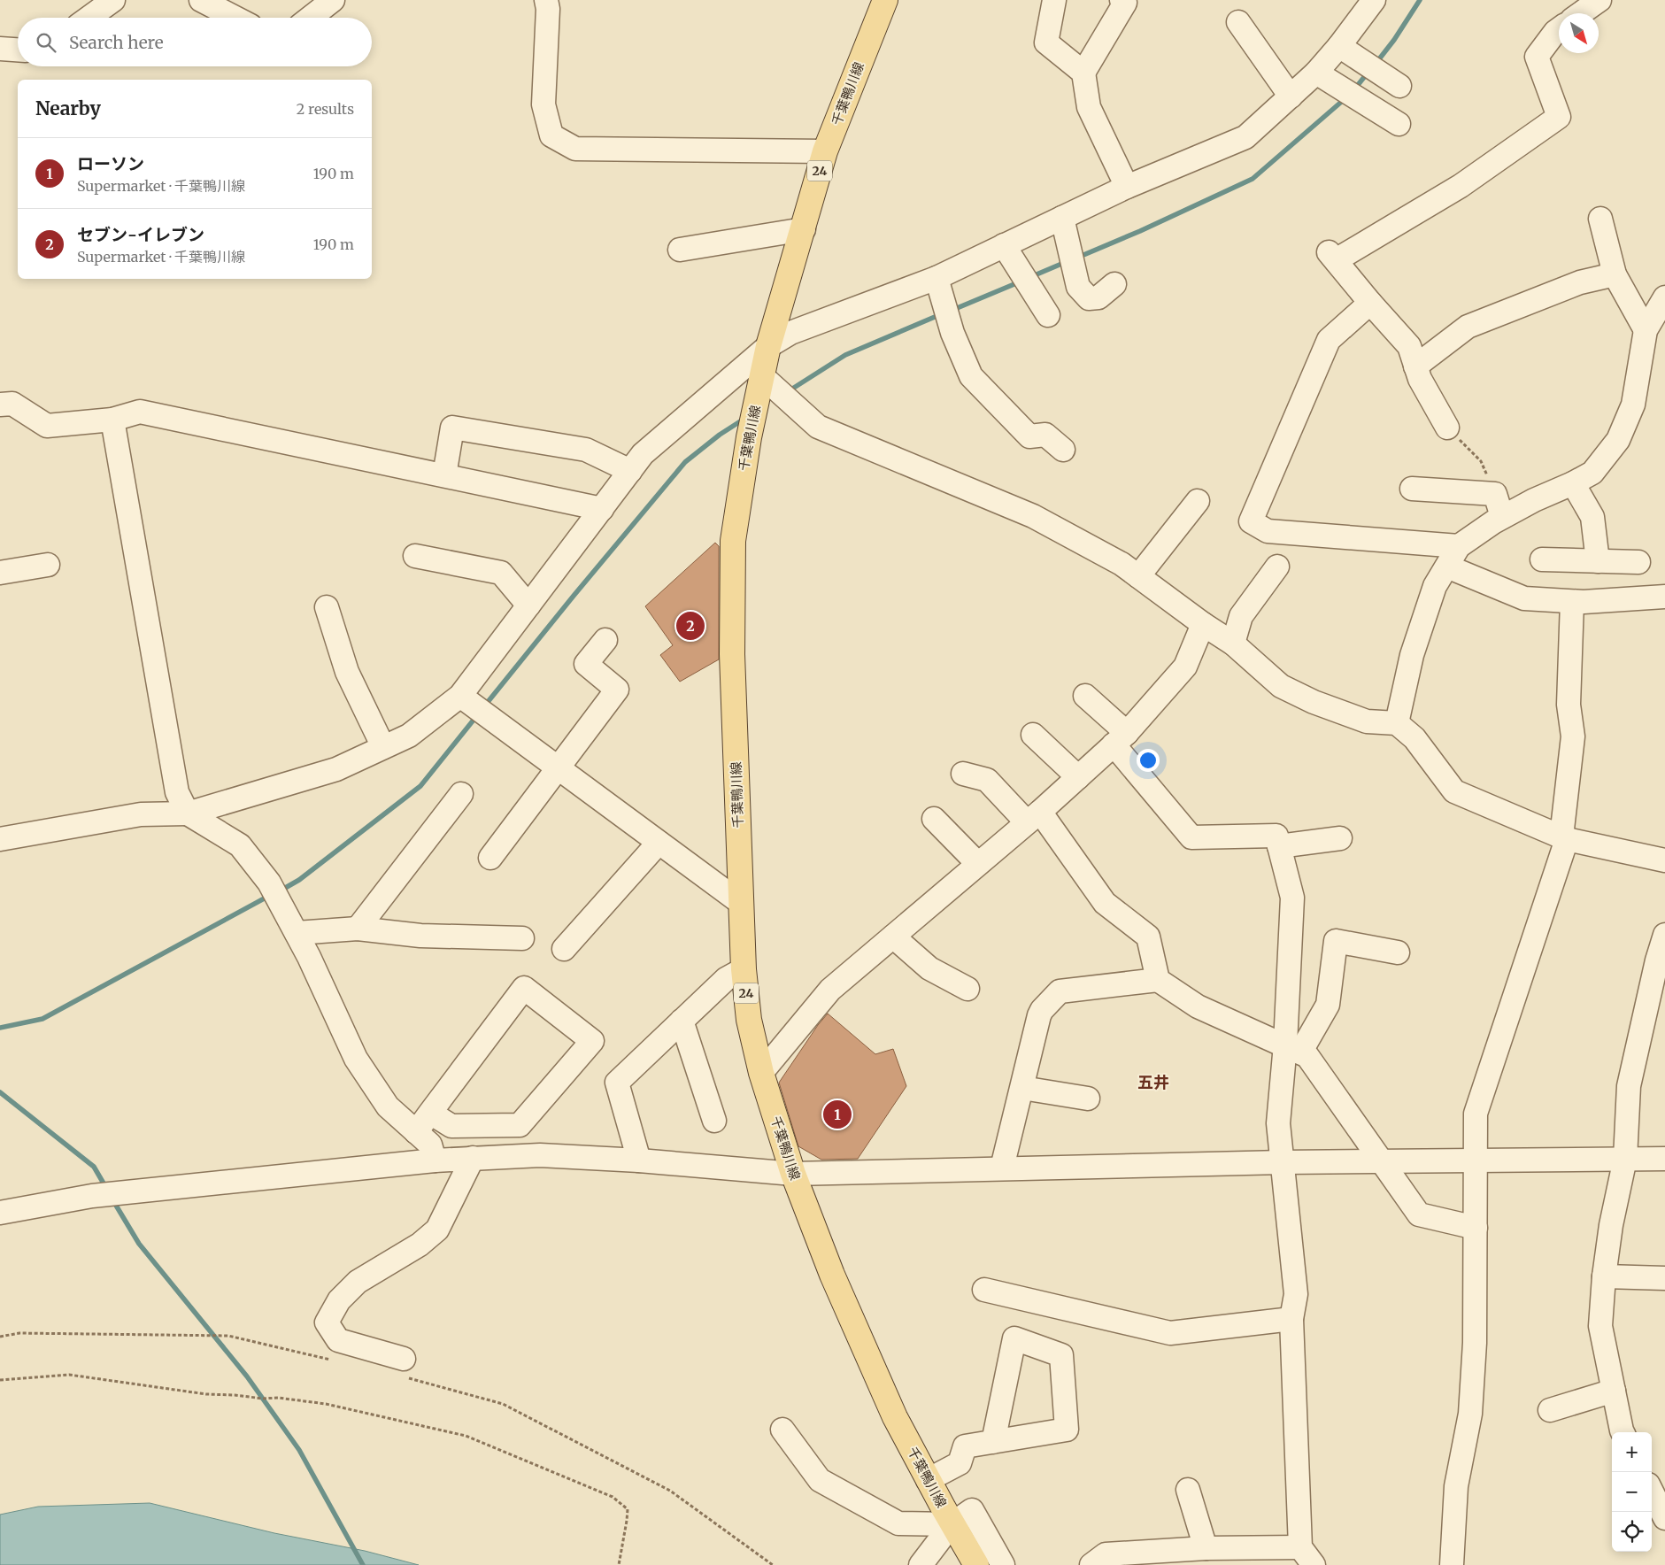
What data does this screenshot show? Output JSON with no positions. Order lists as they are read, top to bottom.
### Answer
{
  "streets": {
    "main road": ["千葉鴨川線", "24"]
  },
  "districts": ["五井"],
  "north": "bottom right",
  "page": {
    "search": "Search here",
    "heading": ["Nearby", "2 results"],
    "list": [
      {
        "mark": "1",
        "name": "ローソン",
        "note": "Supermarket · 千葉鴨川線",
        "value": "190 m"
      },
      {
        "mark": "2",
        "name": "セブン-イレブン",
        "note": "Supermarket · 千葉鴨川線",
        "value": "190 m"
      }
    ],
    "pins": ["2", "1"],
    "map_buttons": ["+", "−"]
  }
}
